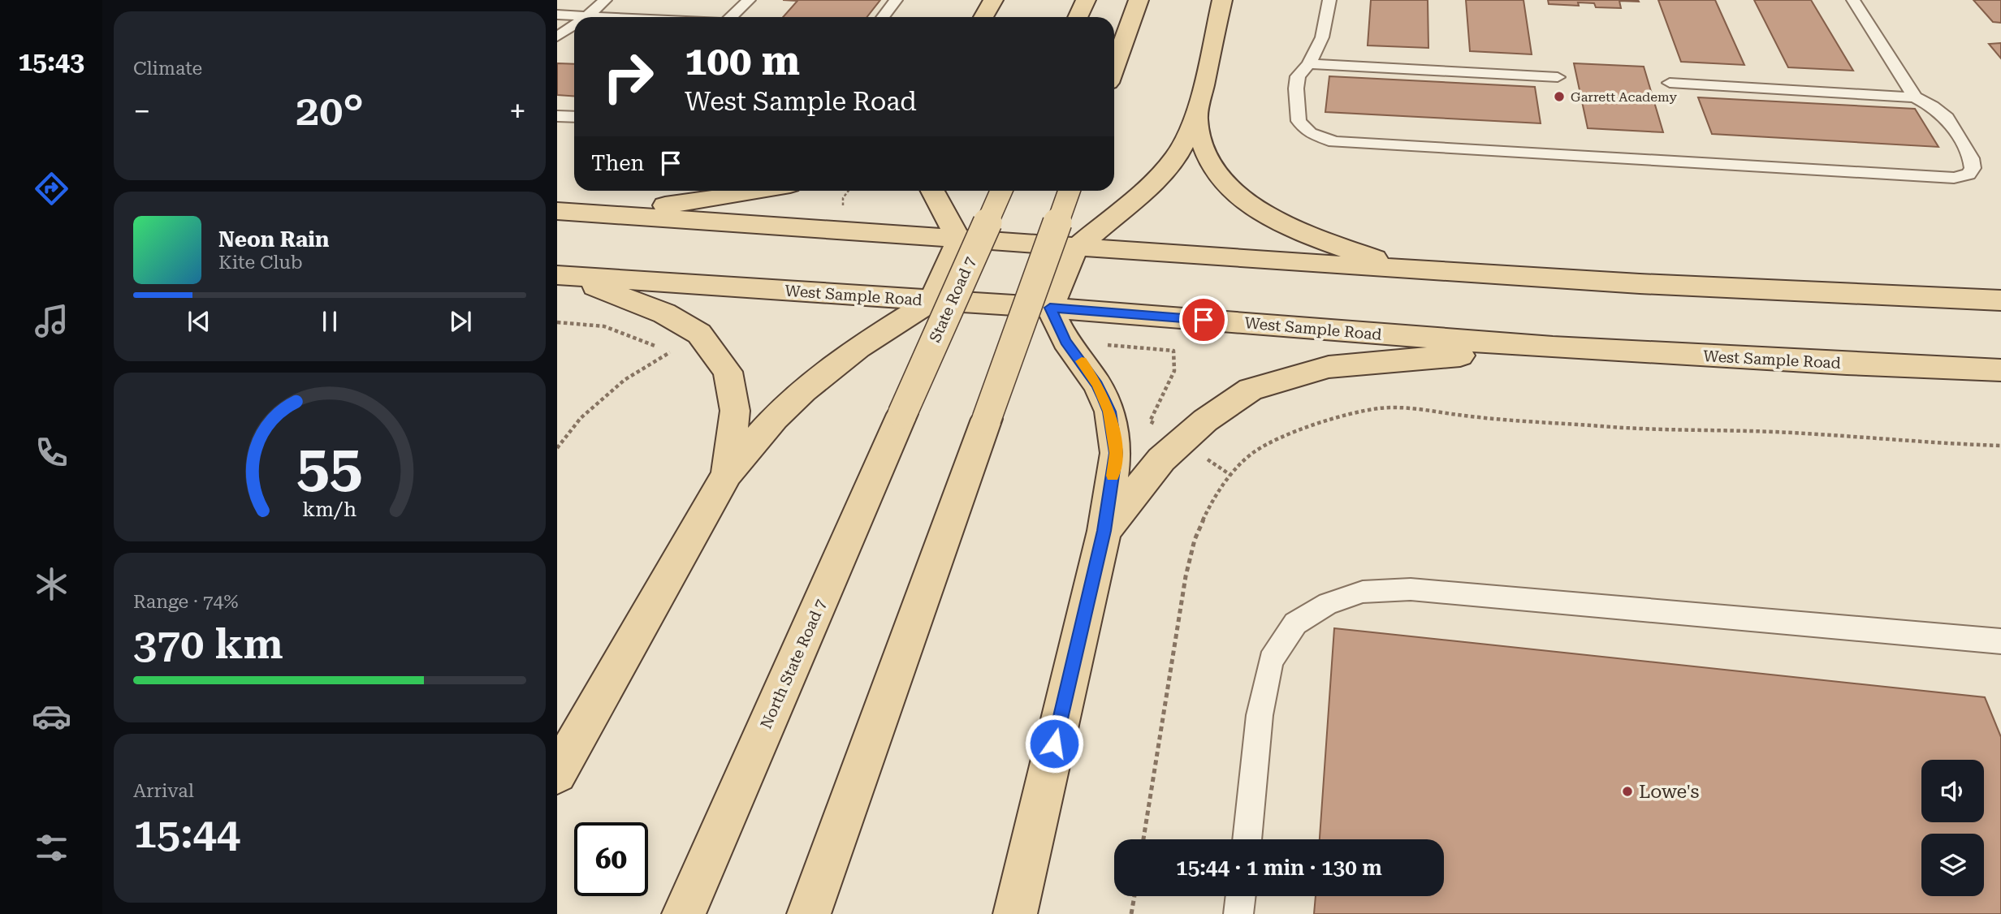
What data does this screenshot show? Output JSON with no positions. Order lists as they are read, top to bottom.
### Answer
{
  "streets": {
    "main road": ["West Sample Road", "State Road 7", "North State Road 7"]
  },
  "crossings": [
    ["State Road 7", "North State Road 7"]
  ],
  "places": ["Garrett Academy", "Lowe's"],
  "page": {
    "tabs": "15:43",
    "tile": [
      "Climate",
      ["Range · 74%", "370 km"],
      ["Arrival", "15:44"]
    ],
    "turn": ["100 m", "West Sample Road"],
    "heat": ["−", "20°", "+"],
    "then": "Then",
    "song": ["Neon Rain", "Kite Club"],
    "limit": "60",
    "trip": "15:44 · 1 min · 130 m",
    "gauge": ["55", "km/h"]
  }
}
